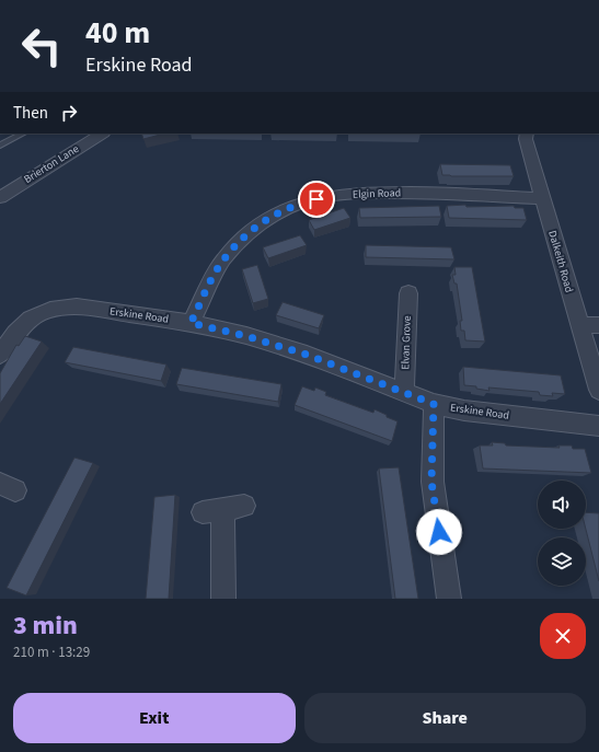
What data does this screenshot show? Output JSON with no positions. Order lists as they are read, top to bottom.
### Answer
{
  "streets": {
    "street": [
      "Brierton Lane",
      "Elgin Road",
      "Dalkeith Road",
      "Erskine Road",
      "Elvan Grove"
    ]
  },
  "crossings": [
    ["Elgin Road", "Dalkeith Road"],
    ["Elgin Road", "Erskine Road"],
    ["Erskine Road", "Elvan Grove"]
  ],
  "page": {
    "turn": ["40 m", "Erskine Road"],
    "then": "Then",
    "heading": ["3 min", "210 m · 13:29"],
    "buttons": ["Exit", "Share"]
  }
}
